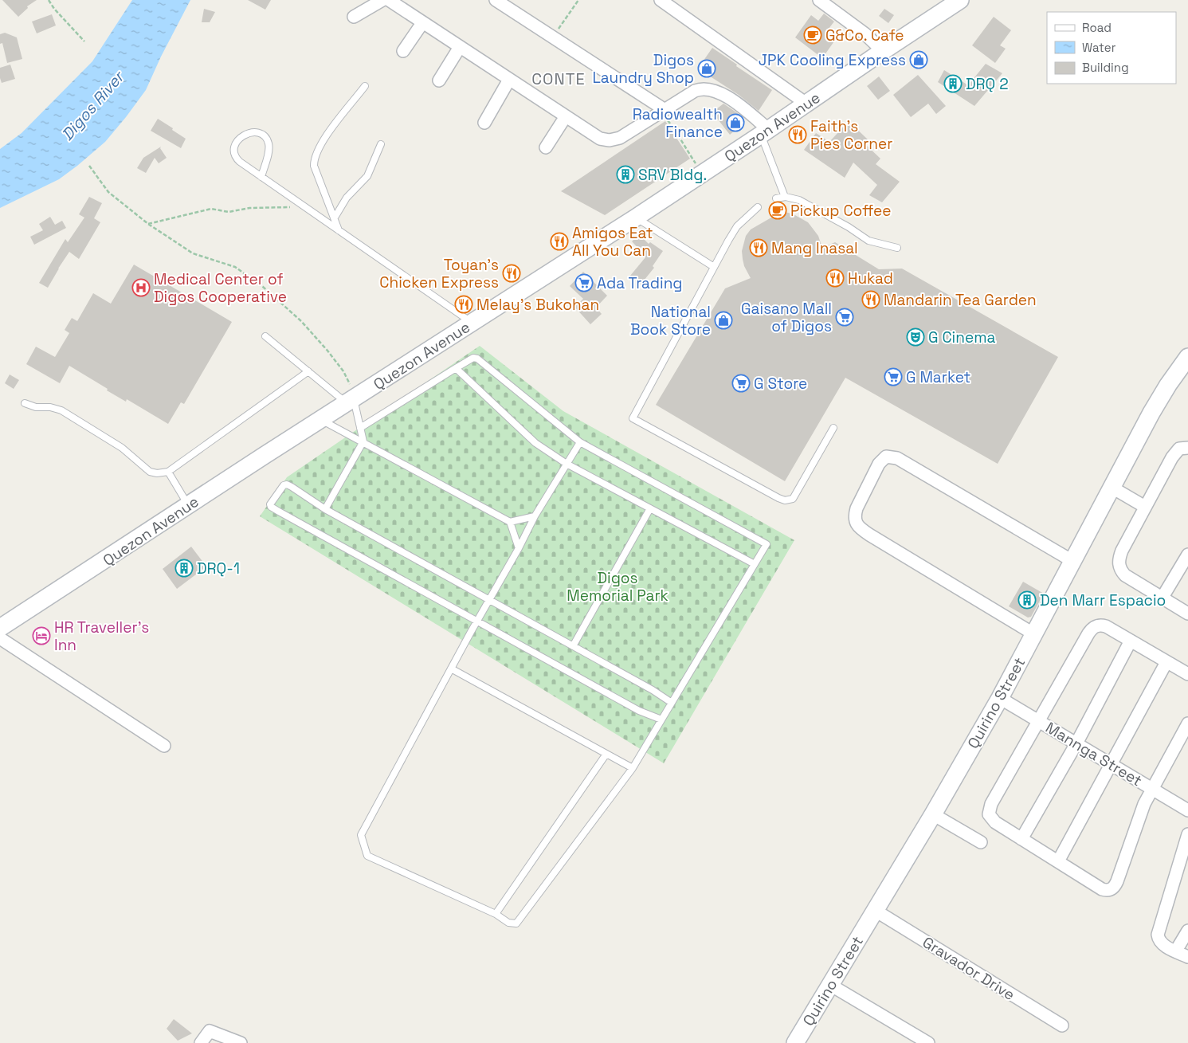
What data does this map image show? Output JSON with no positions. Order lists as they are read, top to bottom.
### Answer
{
  "streets": {
    "main road": ["Quezon Avenue", "Quirino Street"],
    "street": ["Mannga Street", "Gravador Drive"]
  },
  "crossings": [
    ["Quirino Street", "Mannga Street"],
    ["Quirino Street", "Gravador Drive"]
  ],
  "districts": ["CONTE"],
  "water": ["Digos River"],
  "parks": ["Digos Memorial Park"],
  "places": {
    "cafe": ["G&Co. Cafe", "Pickup Coffee"],
    "shop": [
      "JPK Cooling Express",
      "Digos Laundry Shop",
      "Radiowealth Finance",
      "National Book Store"
    ],
    "building": [
      "DRQ 2",
      "SRV Bldg.",
      "DRQ-1",
      "Den Marr Espacio"
    ],
    "restaurant": [
      "Faith's Pies Corner",
      "Amigos Eat All You Can",
      "Mang Inasal",
      "Toyan's Chicken Express",
      "Hukad",
      "Mandarin Tea Garden",
      "Melay's Bukohan"
    ],
    "supermarket": [
      "Ada Trading",
      "Gaisano Mall of Digos",
      "G Market",
      "G Store"
    ],
    "hospital": ["Medical Center of Digos Cooperative"],
    "theatre": ["G Cinema"],
    "hotel": ["HR Traveller's Inn"]
  },
  "legend": ["Road", "Water", "Building"]
}
